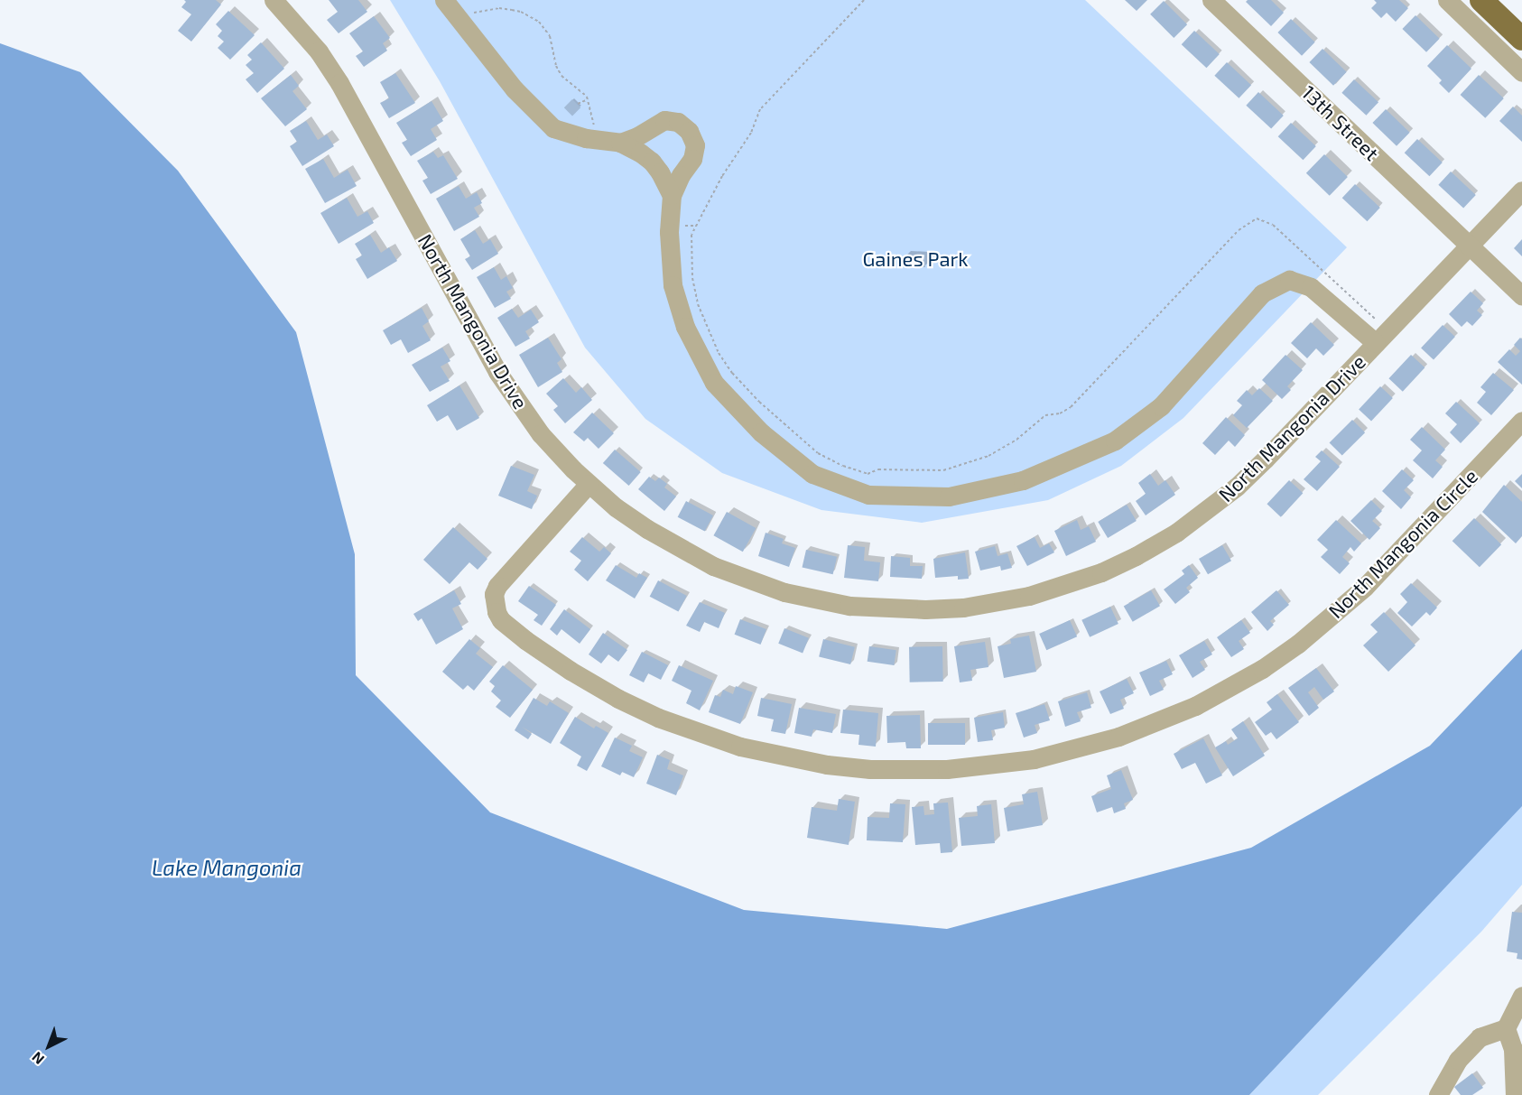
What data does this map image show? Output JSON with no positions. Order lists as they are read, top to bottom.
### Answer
{
  "streets": {
    "street": ["13th Street", "North Mangonia Drive", "North Mangonia Circle"]
  },
  "crossings": [
    ["13th Street", "North Mangonia Drive"],
    ["North Mangonia Drive", "North Mangonia Circle"]
  ],
  "water": ["Lake Mangonia"],
  "parks": ["Gaines Park"],
  "north": "bottom left"
}
